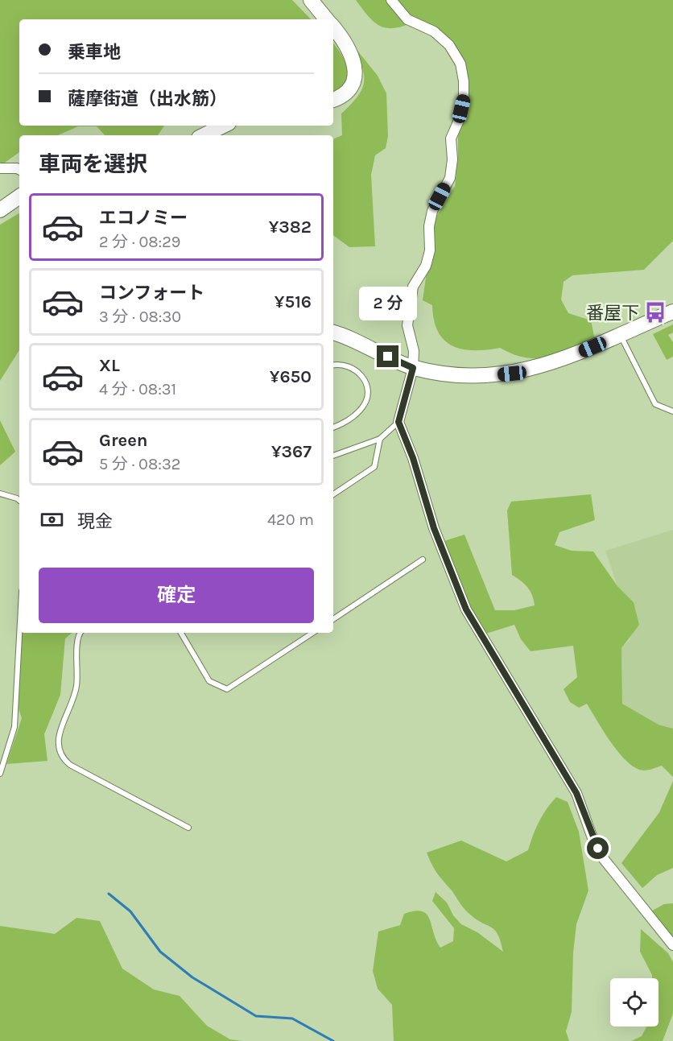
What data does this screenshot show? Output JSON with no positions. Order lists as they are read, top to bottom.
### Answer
{
  "places": {
    "bus stop": ["番屋下"]
  },
  "page": {
    "banner": ["乗車地", "薩摩街道（出水筋）"],
    "heading": "車両を選択",
    "list": [
      {
        "name": "エコノミー",
        "note": "2 分 · 08:29",
        "value": "¥382"
      },
      {
        "name": "コンフォート",
        "note": "3 分 · 08:30",
        "value": "¥516"
      },
      {
        "name": "XL",
        "note": "4 分 · 08:31",
        "value": "¥650"
      },
      {
        "name": "Green",
        "note": "5 分 · 08:32",
        "value": "¥367"
      }
    ],
    "bubble": "2 分",
    "pay": ["現金", "420 m"],
    "buttons": "確定"
  }
}
